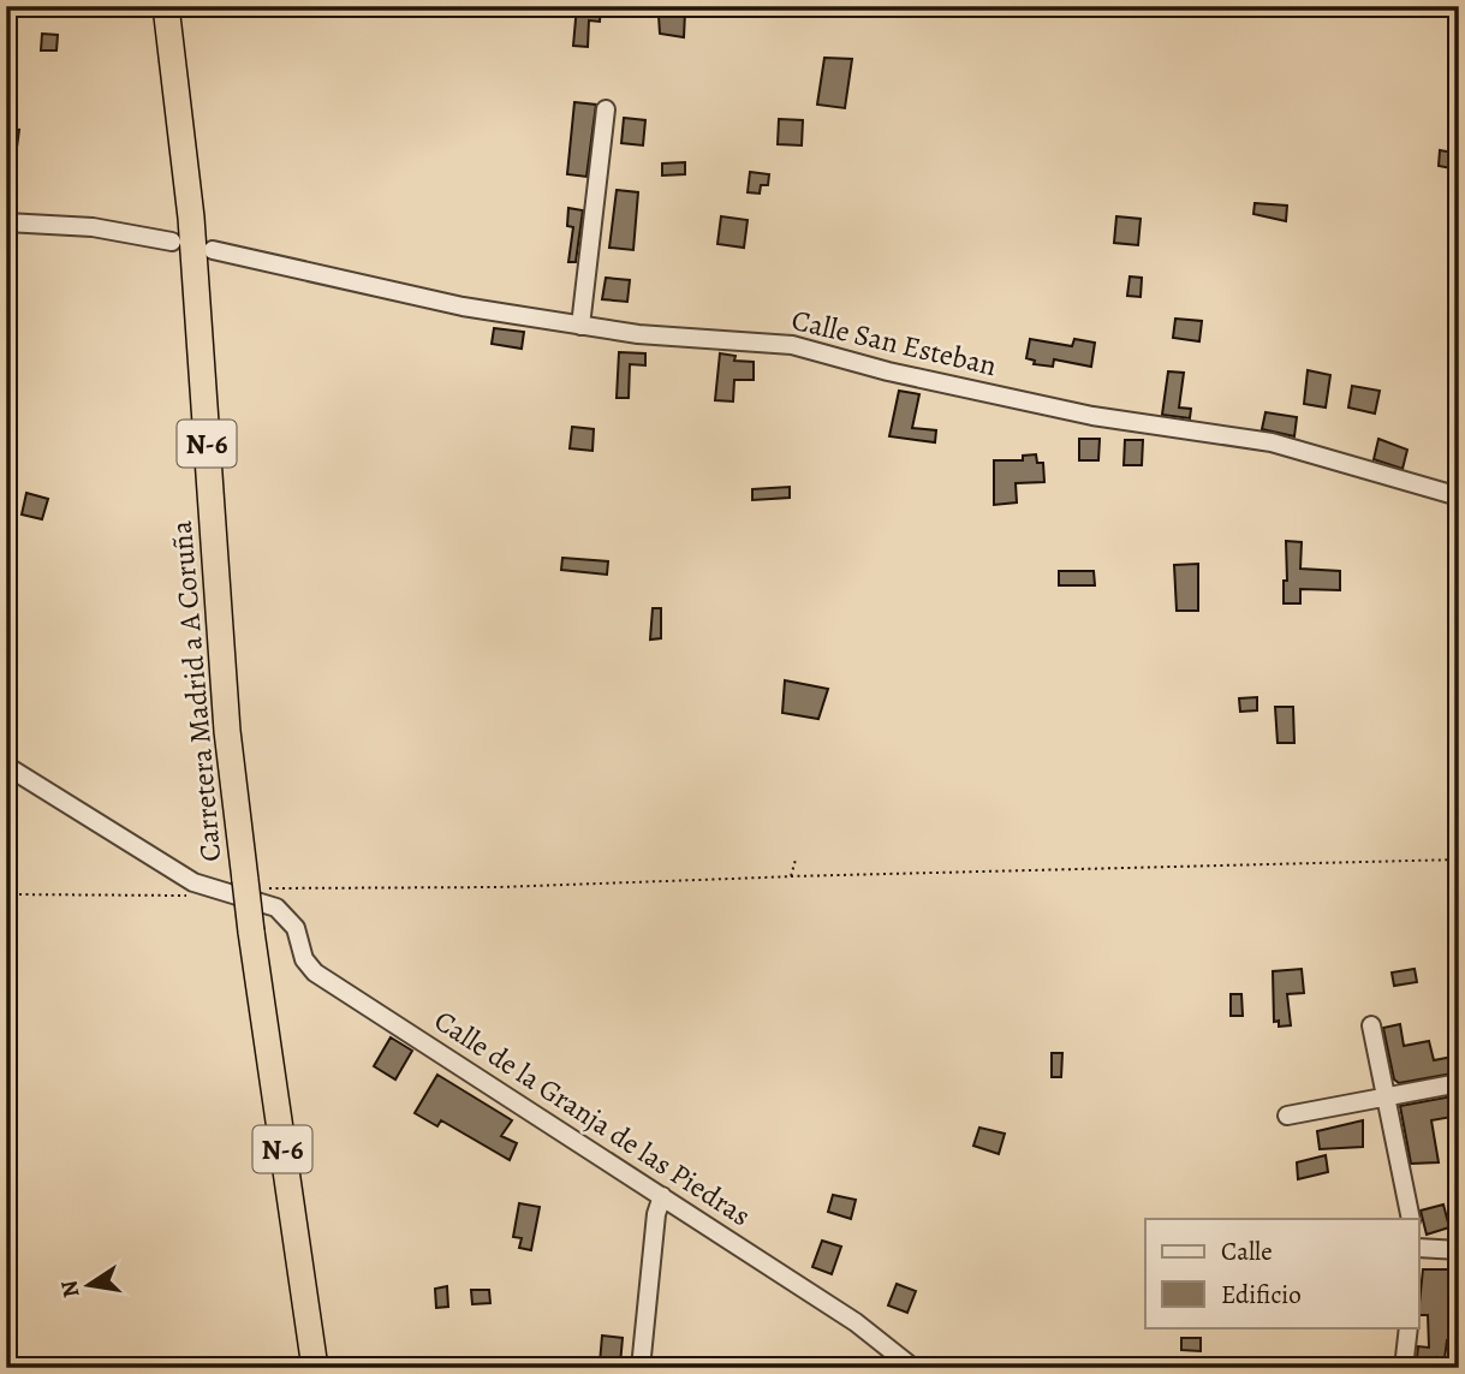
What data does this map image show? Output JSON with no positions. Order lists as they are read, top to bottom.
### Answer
{
  "streets": {
    "highway": ["N-6", "Carretera Madrid a A Coruña"],
    "street": ["Calle San Esteban", "Calle de la Granja de las Piedras"]
  },
  "legend": ["Calle", "Edificio"],
  "north": "left"
}
